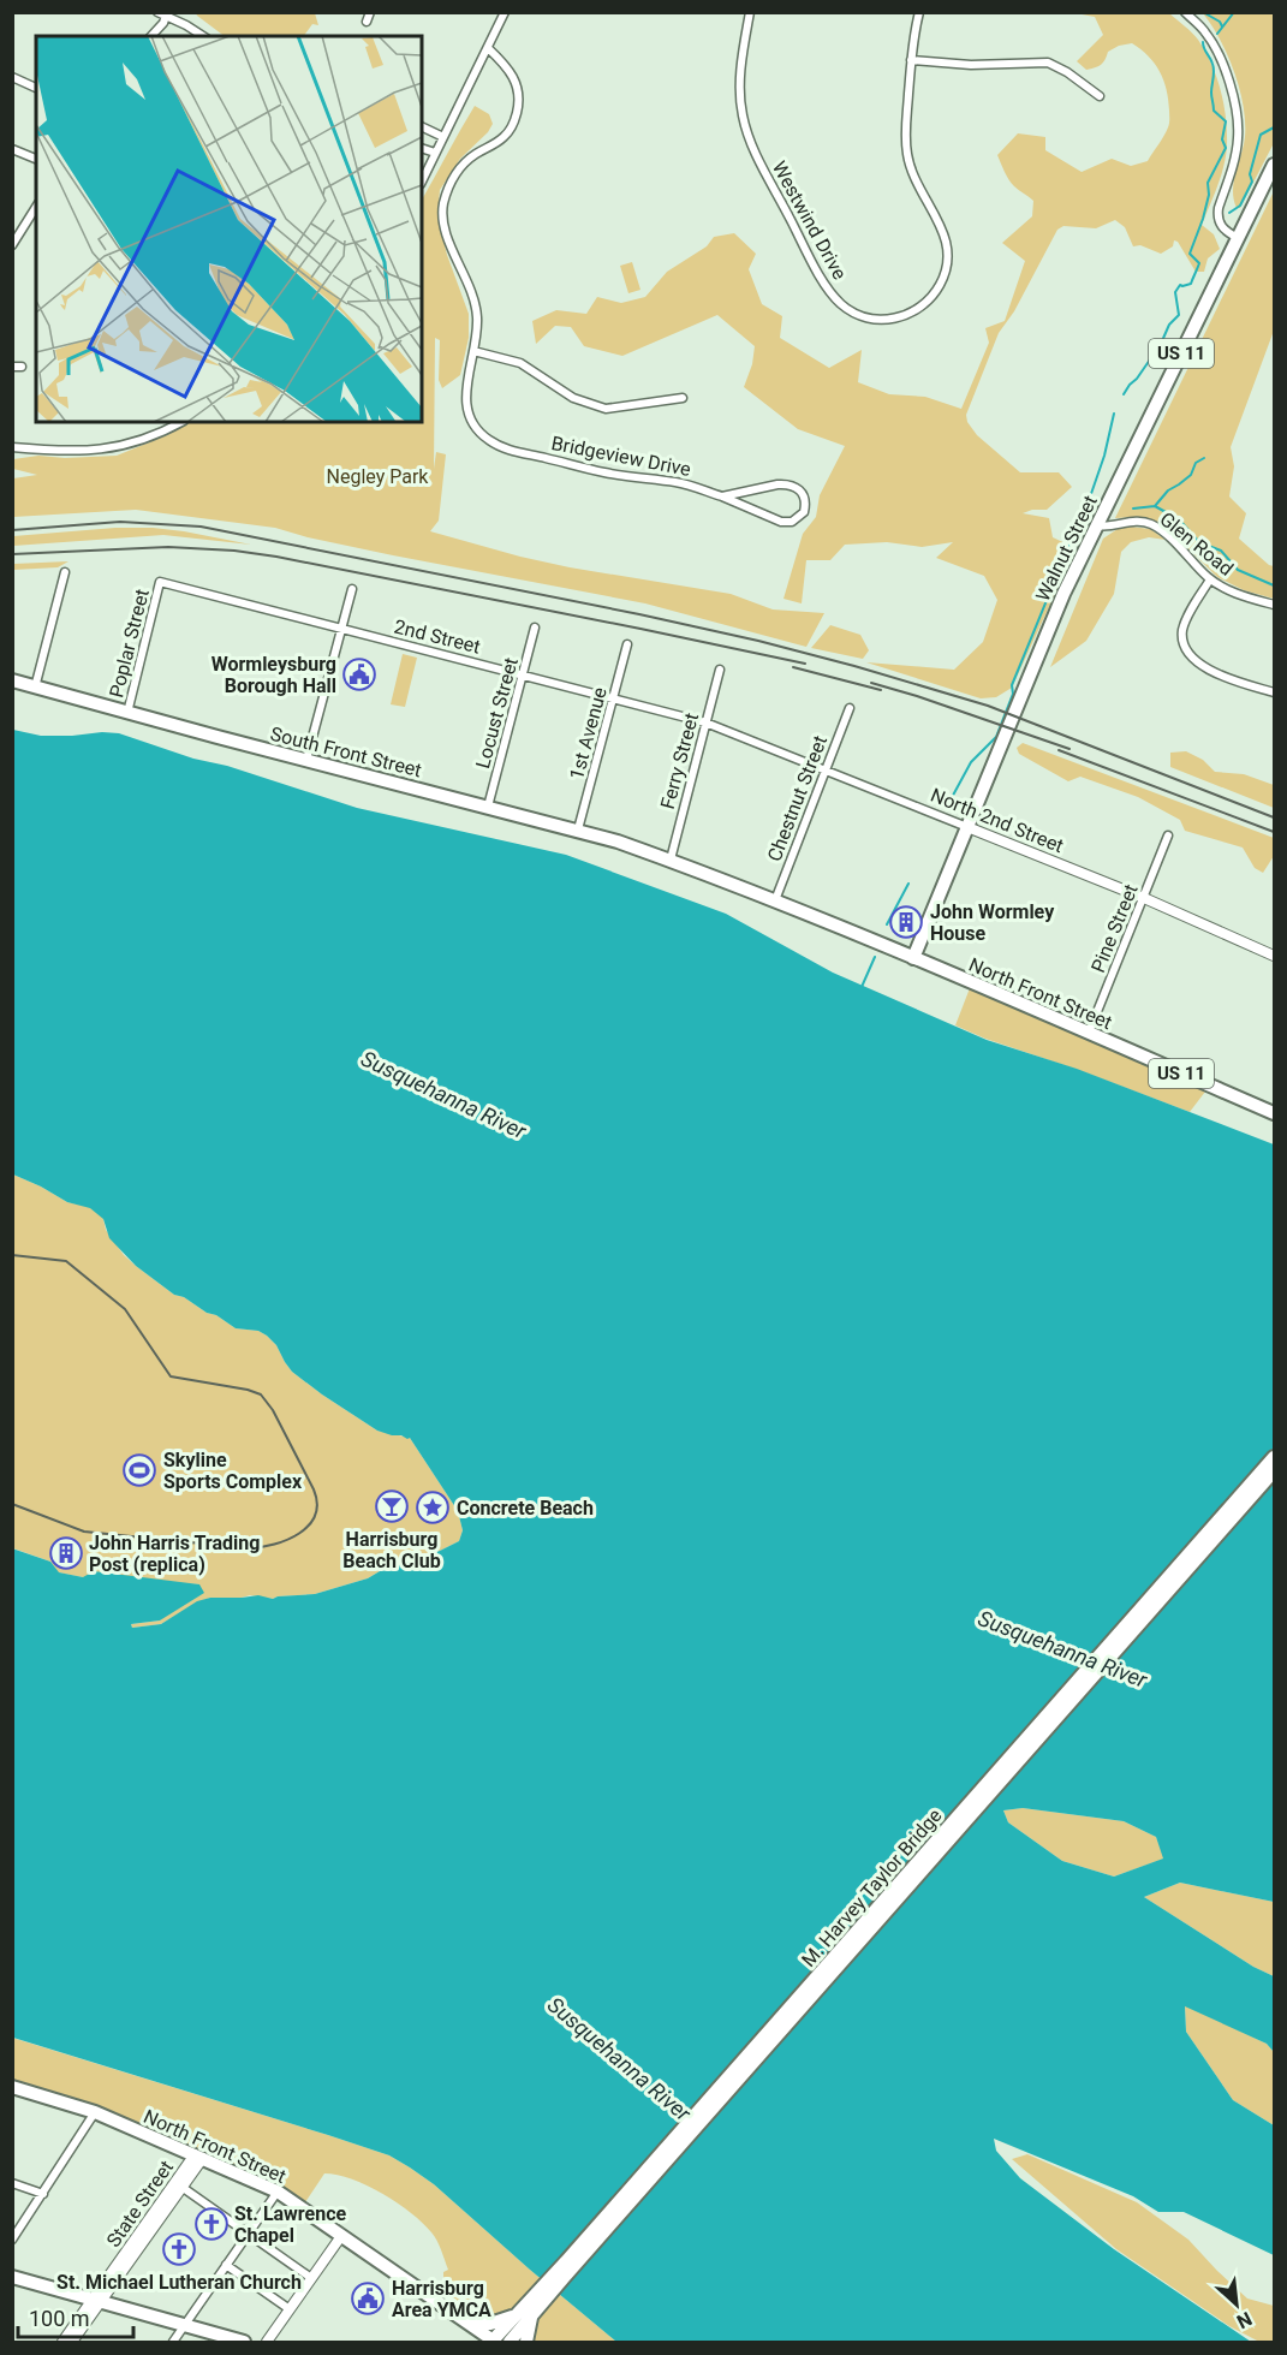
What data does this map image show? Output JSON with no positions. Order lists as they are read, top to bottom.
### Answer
{
  "streets": {
    "main road": [
      "US 11",
      "Walnut Street",
      "South Front Street",
      "North Front Street",
      "M. Harvey Taylor Bridge"
    ],
    "street": [
      "Westwind Drive",
      "Bridgeview Drive",
      "Glen Road",
      "2nd Street",
      "Poplar Street",
      "Locust Street",
      "1st Avenue",
      "Ferry Street",
      "Chestnut Street",
      "North 2nd Street",
      "Pine Street",
      "State Street"
    ]
  },
  "crossings": [
    ["Glen Road", "Walnut Street"],
    ["Walnut Street", "North 2nd Street"],
    ["Walnut Street", "North Front Street"],
    ["2nd Street", "Poplar Street"],
    ["2nd Street", "Locust Street"],
    ["2nd Street", "1st Avenue"],
    ["2nd Street", "Ferry Street"],
    ["2nd Street", "North 2nd Street"],
    ["Poplar Street", "South Front Street"],
    ["Locust Street", "South Front Street"],
    ["1st Avenue", "South Front Street"],
    ["South Front Street", "Ferry Street"],
    ["South Front Street", "North Front Street"],
    ["Ferry Street", "North 2nd Street"],
    ["Ferry Street", "North Front Street"],
    ["Chestnut Street", "North 2nd Street"],
    ["Chestnut Street", "North Front Street"],
    ["North 2nd Street", "Pine Street"],
    ["Pine Street", "North Front Street"],
    ["North Front Street", "M. Harvey Taylor Bridge"],
    ["North Front Street", "State Street"]
  ],
  "water": ["Susquehanna River"],
  "parks": ["Negley Park"],
  "places": {
    "public building": ["Wormleysburg Borough Hall", "Harrisburg Area YMCA"],
    "building": ["John Wormley House", "John Harris Trading Post (replica)"],
    "sports": ["Skyline Sports Complex"],
    "bar": ["Harrisburg Beach Club"],
    "place": ["Concrete Beach"],
    "church": ["St. Lawrence Chapel", "St. Michael Lutheran Church"]
  },
  "scale_bar": "100 m",
  "north": "bottom right"
}
